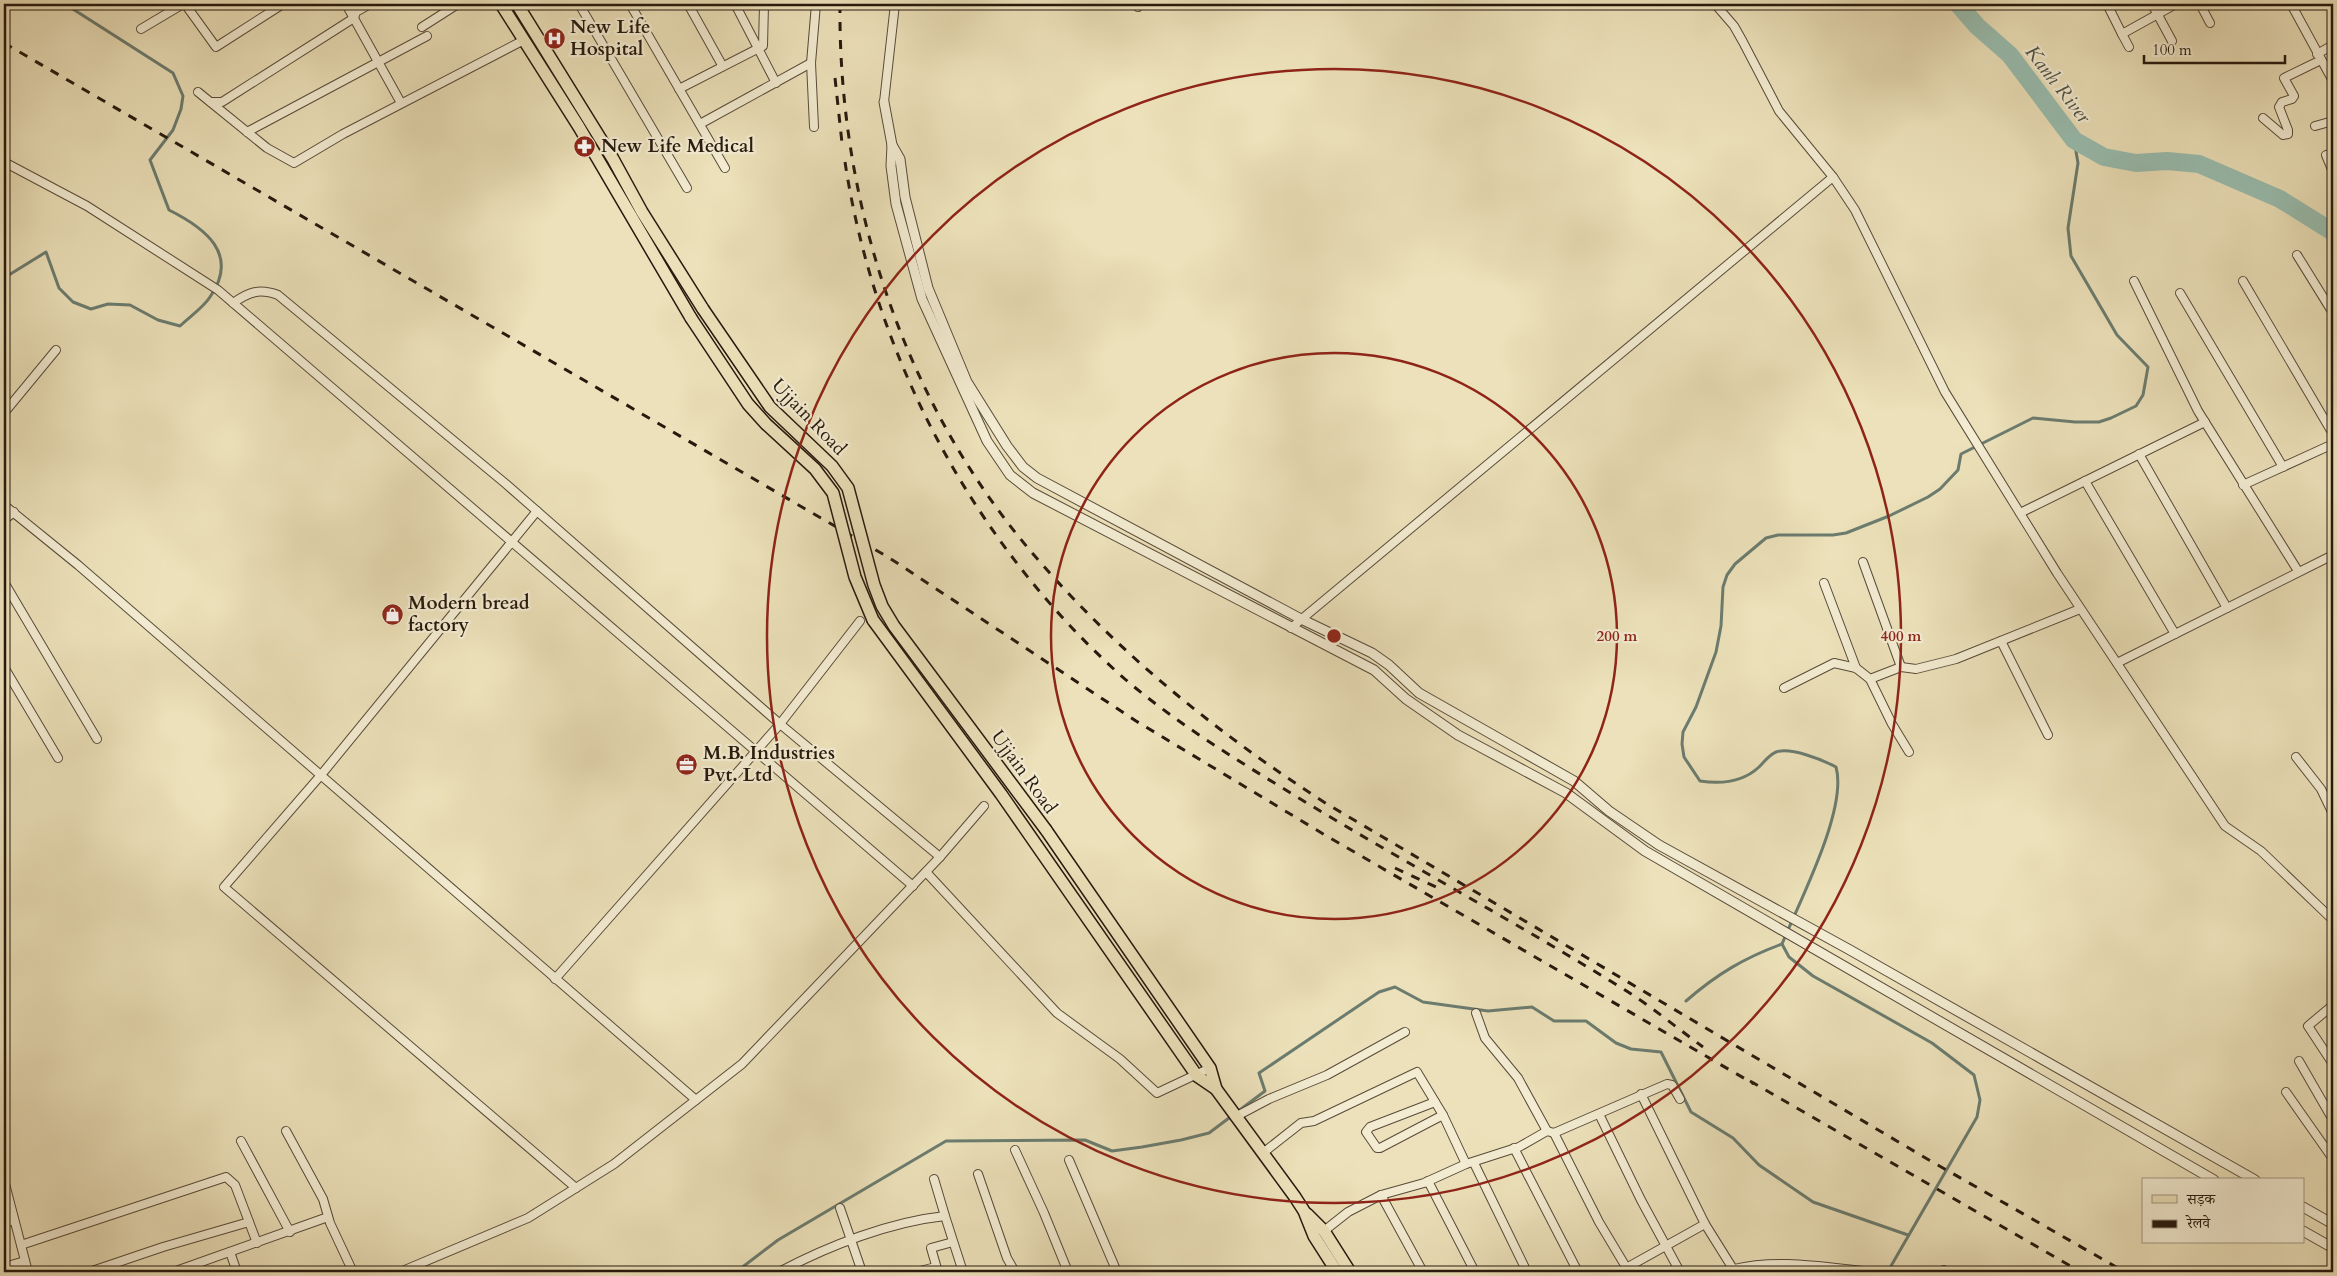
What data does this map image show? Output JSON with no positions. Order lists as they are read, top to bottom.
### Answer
{
  "streets": {
    "main road": ["Ujjain Road"]
  },
  "water": ["Kanh River"],
  "places": {
    "hospital": ["New Life Hospital"],
    "pharmacy": ["New Life Medical"],
    "shop": ["Modern bread factory"],
    "office": ["M.B. Industries Pvt. Ltd"]
  },
  "legend": ["सड़क", "रेलवे"],
  "scale_bar": "100 m",
  "rings": ["200 m", "400 m"]
}
